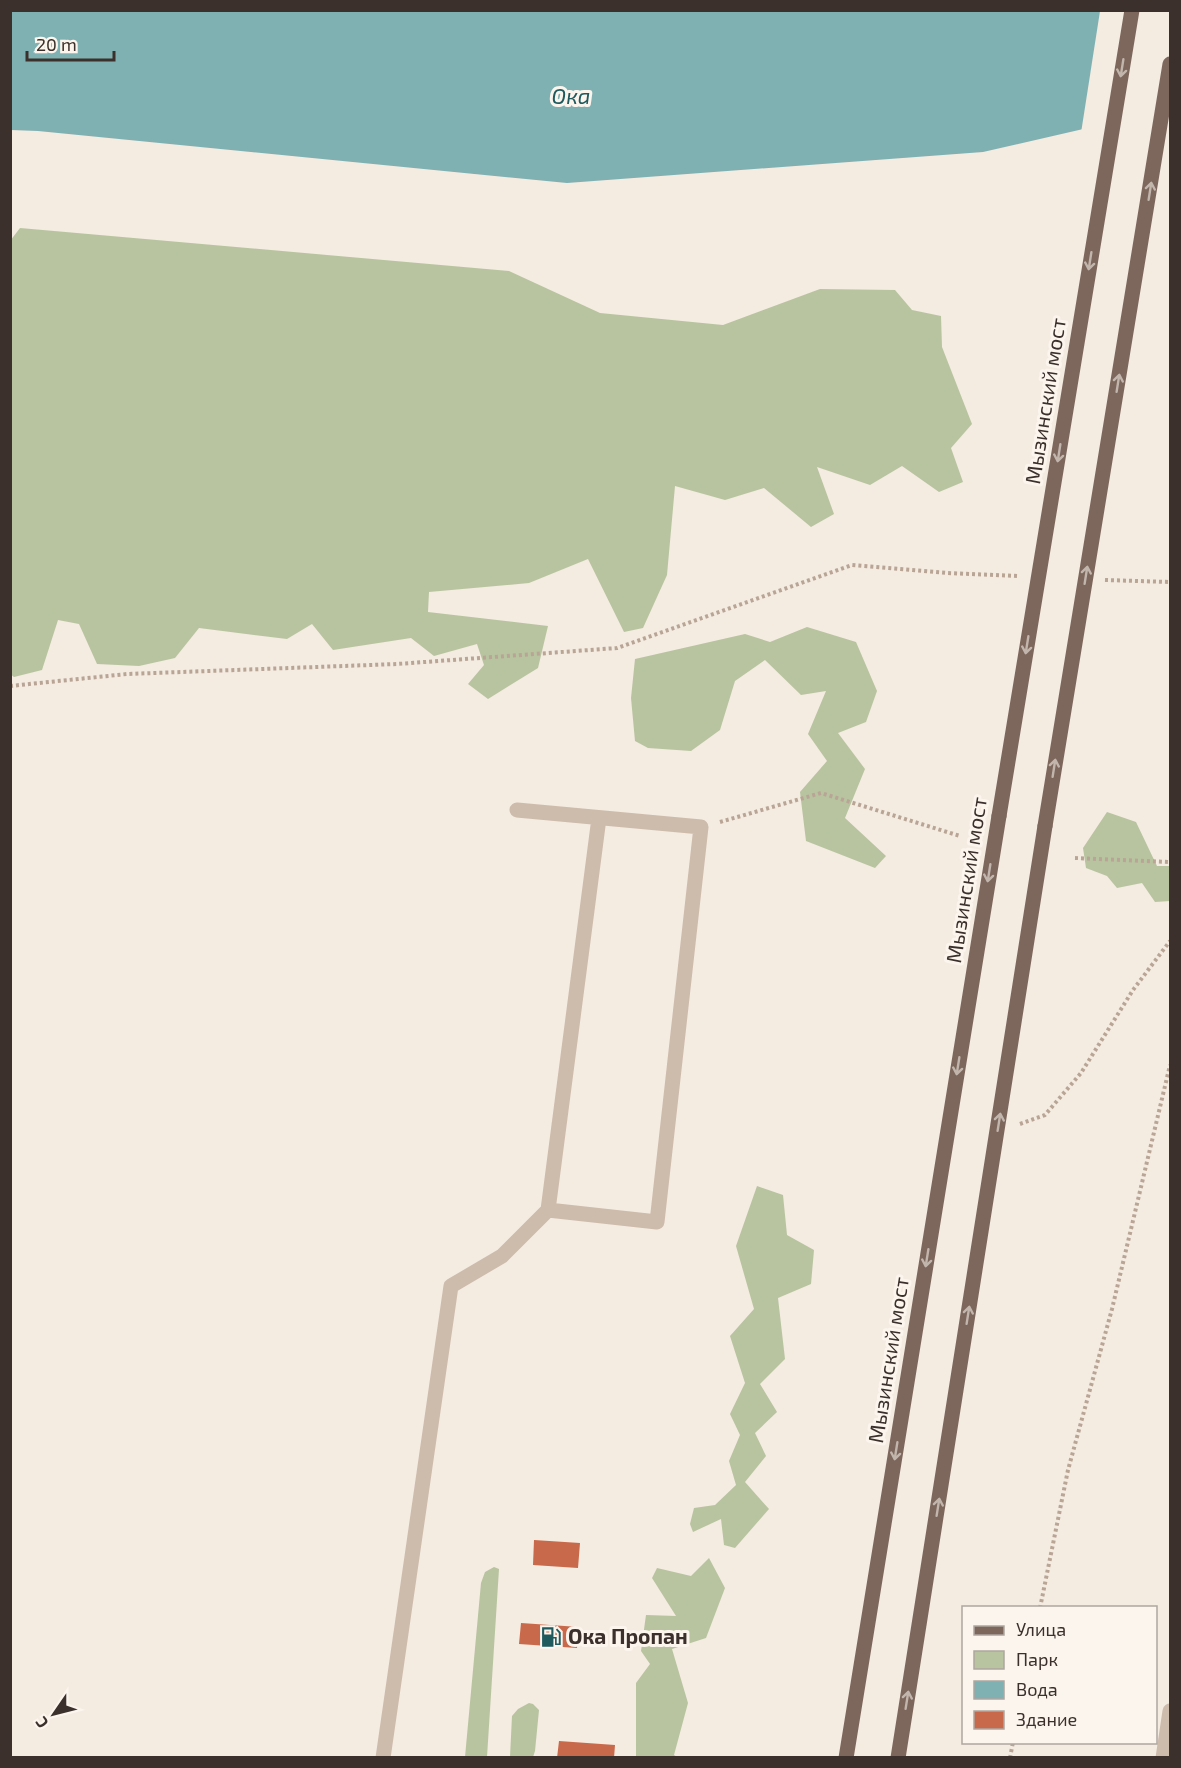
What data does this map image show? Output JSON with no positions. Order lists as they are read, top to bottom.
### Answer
{
  "streets": {
    "main road": ["Мызинский мост"]
  },
  "water": ["Ока"],
  "places": {
    "fuel station": ["Ока Пропан"]
  },
  "legend": [
    "Улица",
    "Парк",
    "Вода",
    "Здание"
  ],
  "scale_bar": "20 m",
  "north": "bottom left"
}
